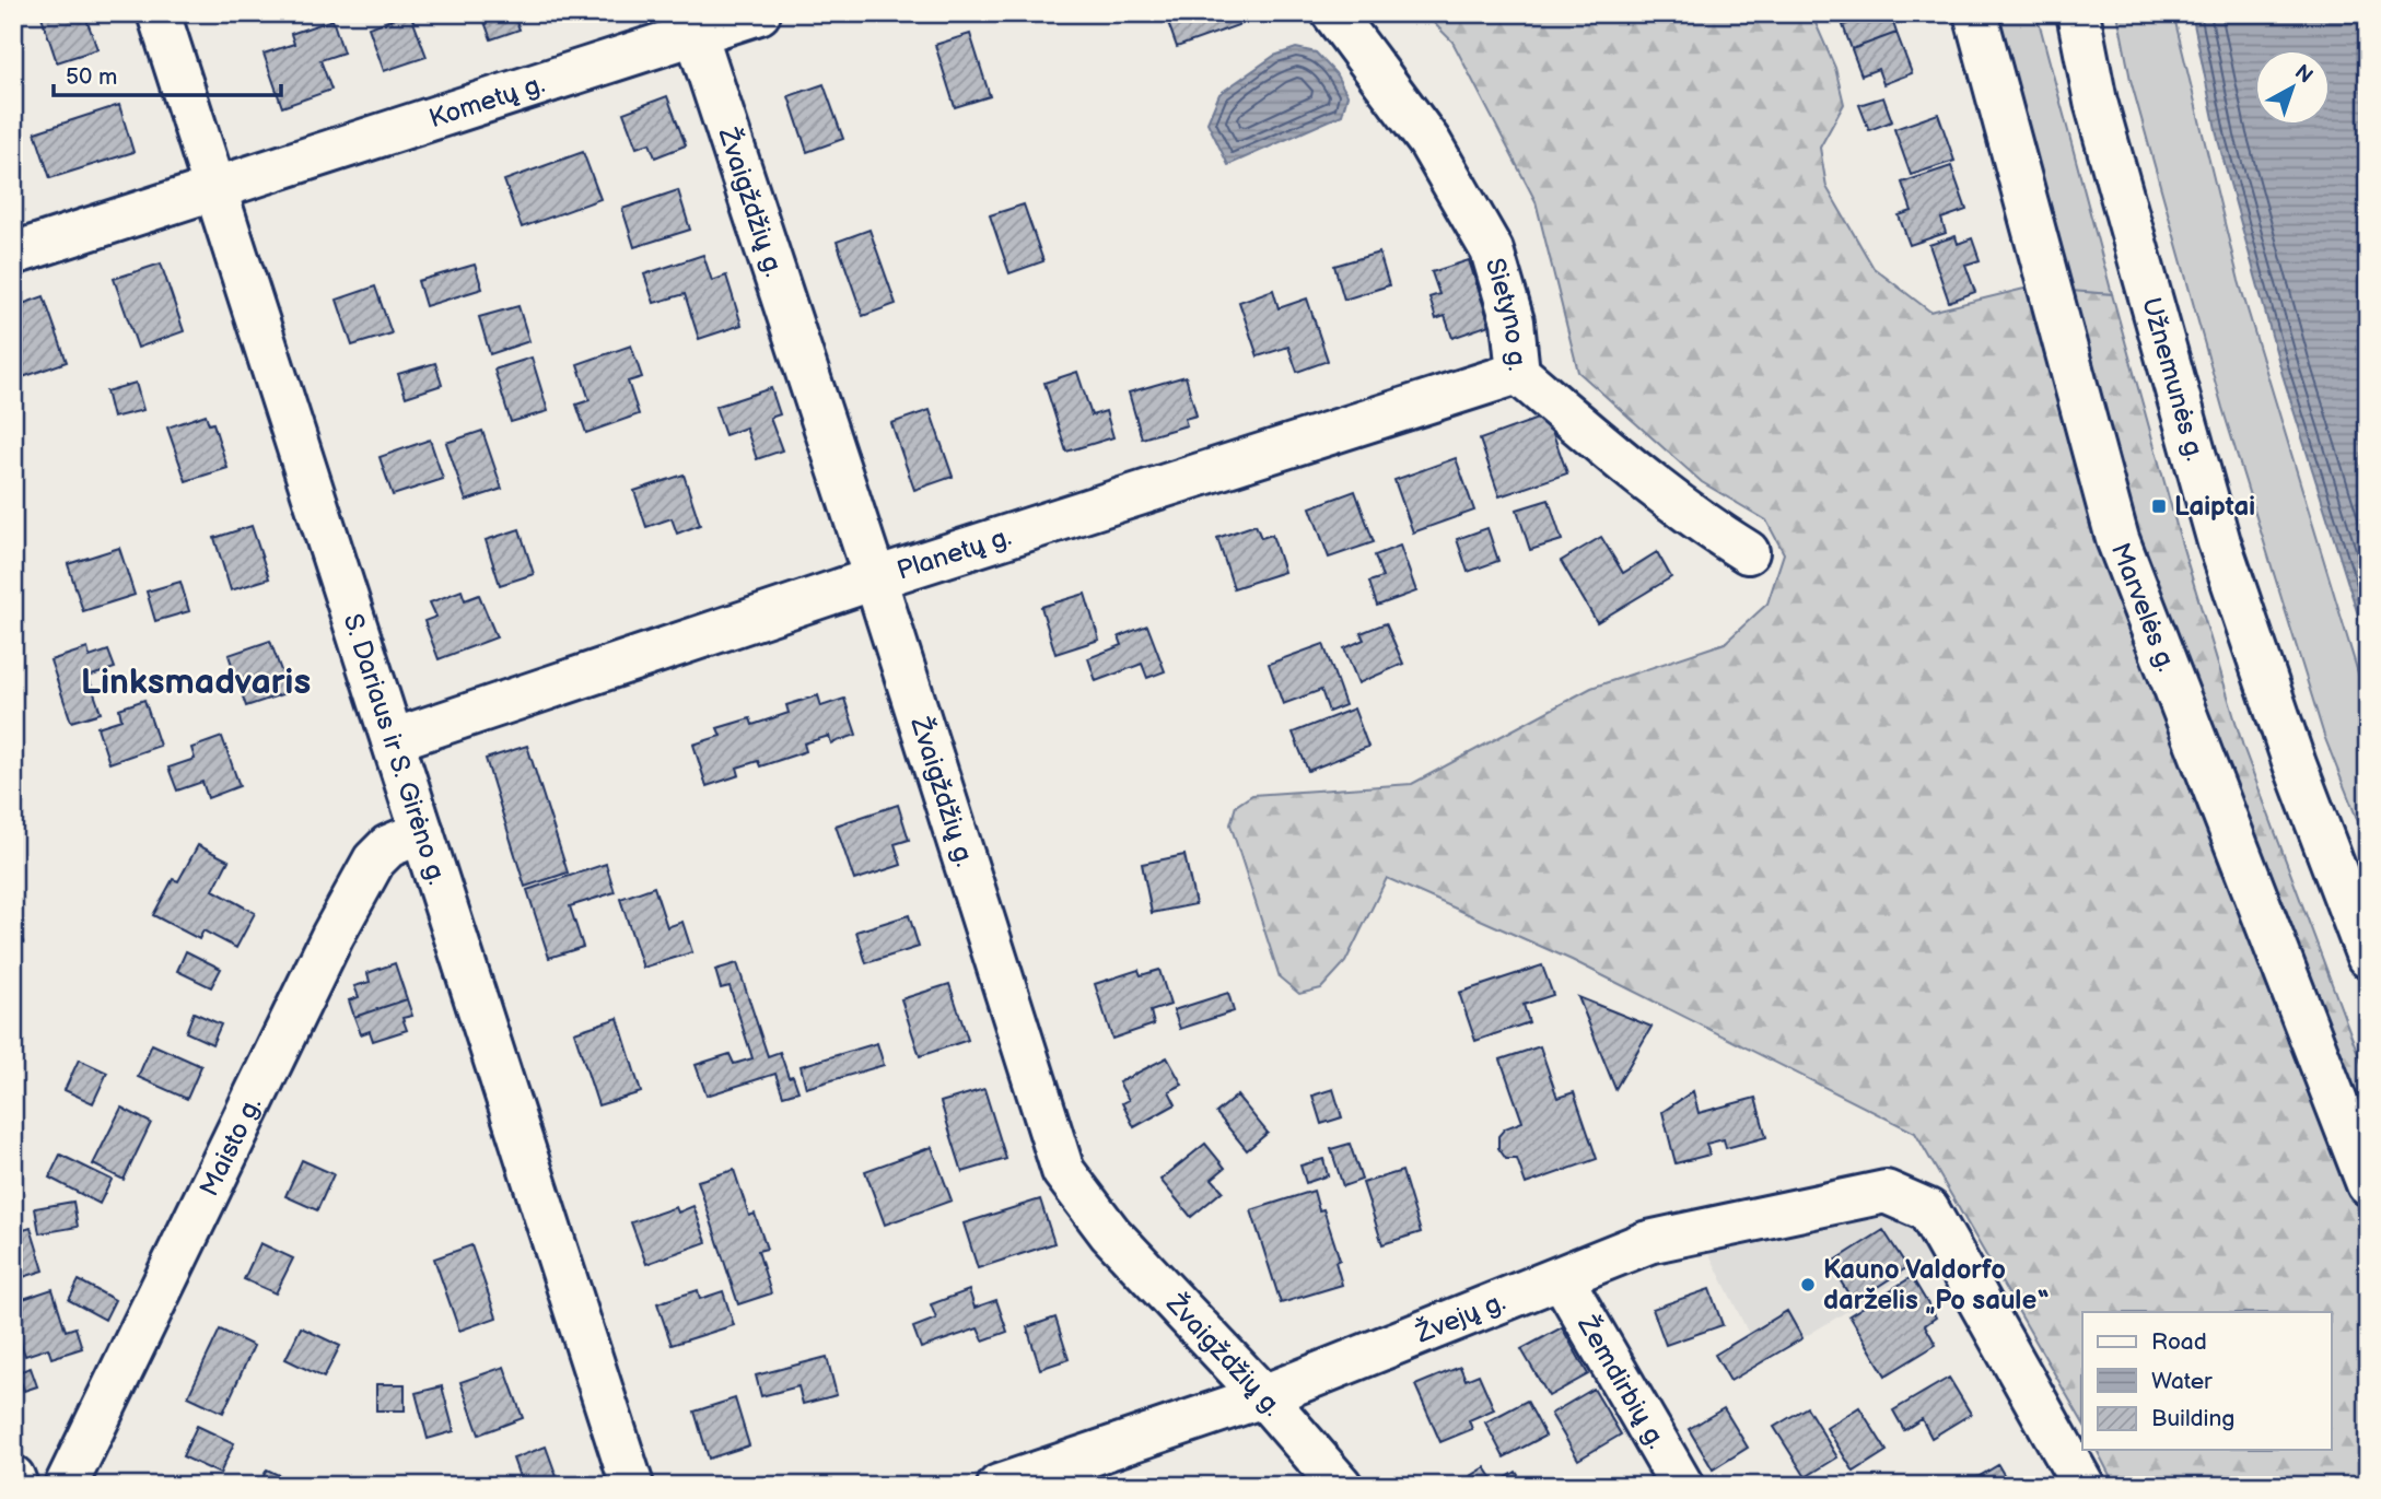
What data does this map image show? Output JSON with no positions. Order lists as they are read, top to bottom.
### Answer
{
  "streets": {
    "street": [
      "Kometų g.",
      "Žvaigždžių g.",
      "Sietyno g.",
      "Užnemunės g.",
      "Planetų g.",
      "Marvelės g.",
      "S. Dariaus ir S. Girėno g.",
      "Maisto g.",
      "Žvejų g.",
      "Žemdirbių g."
    ]
  },
  "crossings": [
    ["Kometų g.", "Žvaigždžių g."],
    ["Kometų g.", "S. Dariaus ir S. Girėno g."],
    ["Žvaigždžių g.", "Planetų g."],
    ["Žvaigždžių g.", "Žvejų g."],
    ["Sietyno g.", "Planetų g."],
    ["Planetų g.", "S. Dariaus ir S. Girėno g."],
    ["S. Dariaus ir S. Girėno g.", "Maisto g."],
    ["Žvejų g.", "Žemdirbių g."]
  ],
  "districts": ["Linksmadvaris"],
  "places": {
    "transit": ["Laiptai"],
    "other": ["Kauno Valdorfo darželis „Po saule“"]
  },
  "legend": ["Road", "Water", "Building"],
  "scale_bar": "50 m",
  "north": "top right"
}
